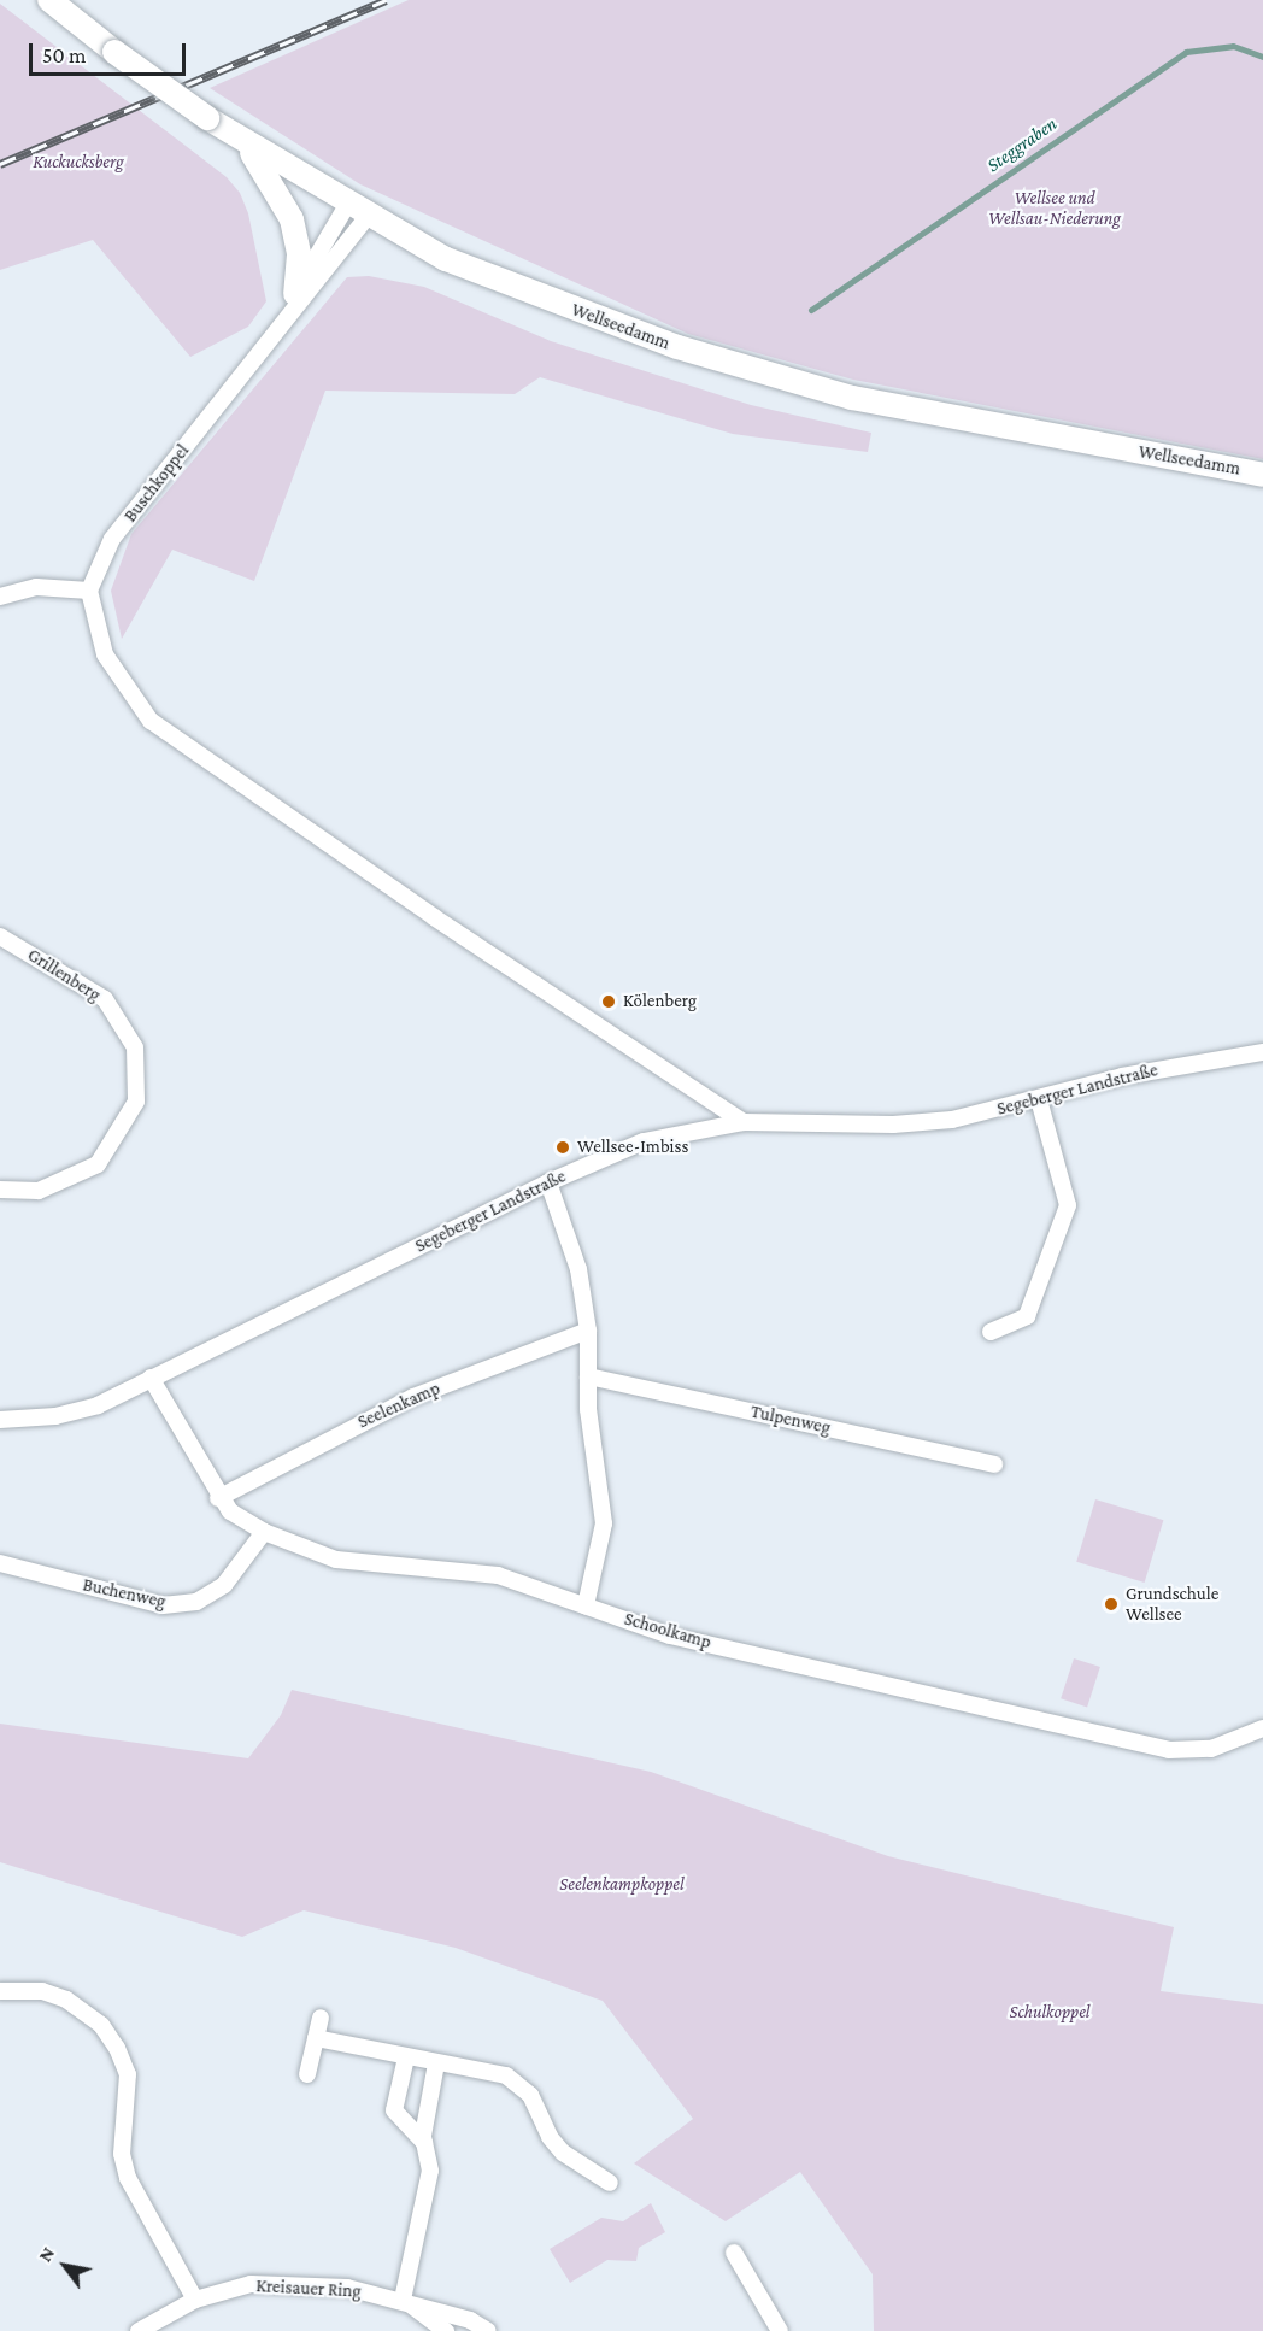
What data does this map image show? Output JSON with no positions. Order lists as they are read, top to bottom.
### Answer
{
  "streets": {
    "main road": ["Wellseedamm"],
    "street": [
      "Buschkoppel",
      "Grillenberg",
      "Segeberger Landstraße",
      "Seelenkamp",
      "Tulpenweg",
      "Buchenweg",
      "Schoolkamp",
      "Kreisauer Ring"
    ]
  },
  "crossings": [
    ["Wellseedamm", "Buschkoppel"],
    ["Segeberger Landstraße", "Schoolkamp"],
    ["Seelenkamp", "Schoolkamp"],
    ["Buchenweg", "Schoolkamp"]
  ],
  "water": ["Steggraben"],
  "parks": [
    "Kuckucksberg",
    "Wellsee und Wellsau-Niederung",
    "Seelenkampkoppel",
    "Schulkoppel"
  ],
  "places": ["Kölenberg", "Wellsee-Imbiss", "Grundschule Wellsee"],
  "scale_bar": "50 m",
  "north": "top left"
}
